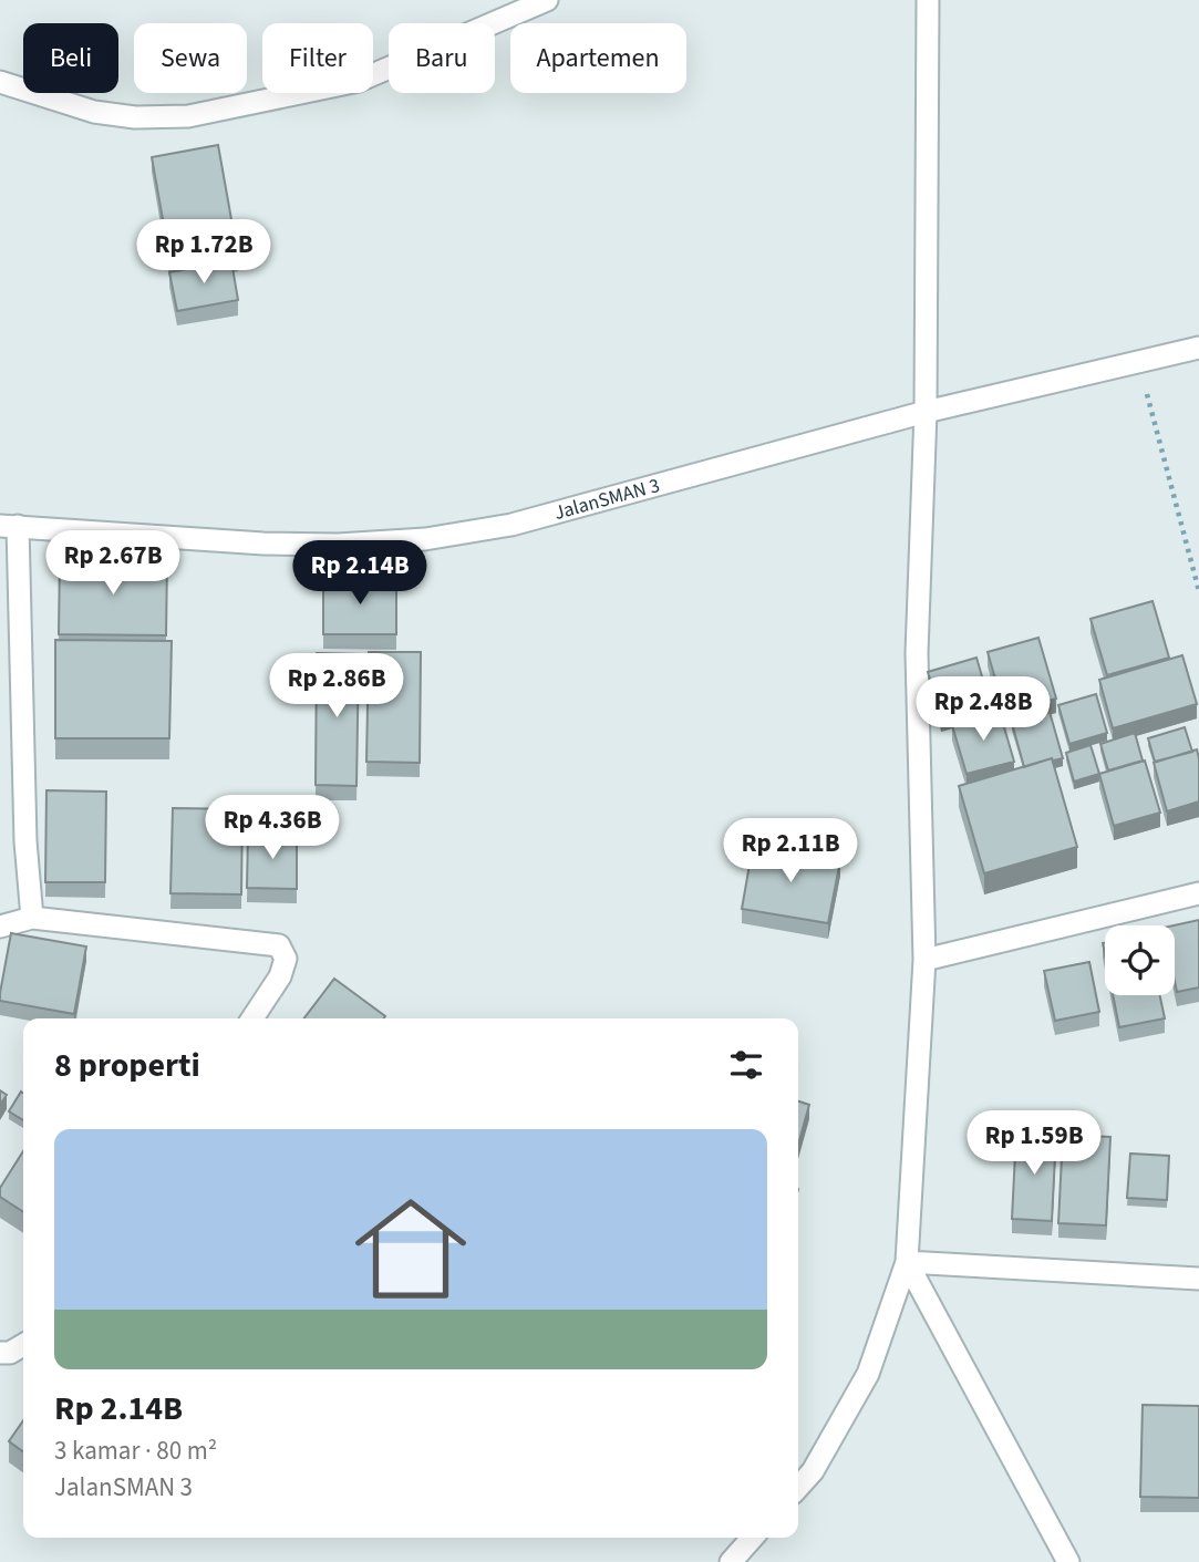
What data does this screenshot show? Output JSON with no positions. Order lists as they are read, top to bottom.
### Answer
{
  "streets": {
    "street": ["JalanSMAN 3"]
  },
  "page": {
    "chip": [
      "Beli",
      "Sewa",
      "Filter",
      "Baru",
      "Apartemen"
    ],
    "price": [
      "Rp 1.72B",
      "Rp 2.67B",
      "Rp 2.14B",
      "Rp 2.86B",
      "Rp 2.48B",
      "Rp 4.36B",
      "Rp 2.11B",
      "Rp 1.59B"
    ],
    "heading": "8 properti",
    "list": [
      {
        "name": "Rp 2.14B",
        "note": "3 kamar · 80 m² · JalanSMAN 3"
      }
    ]
  }
}
